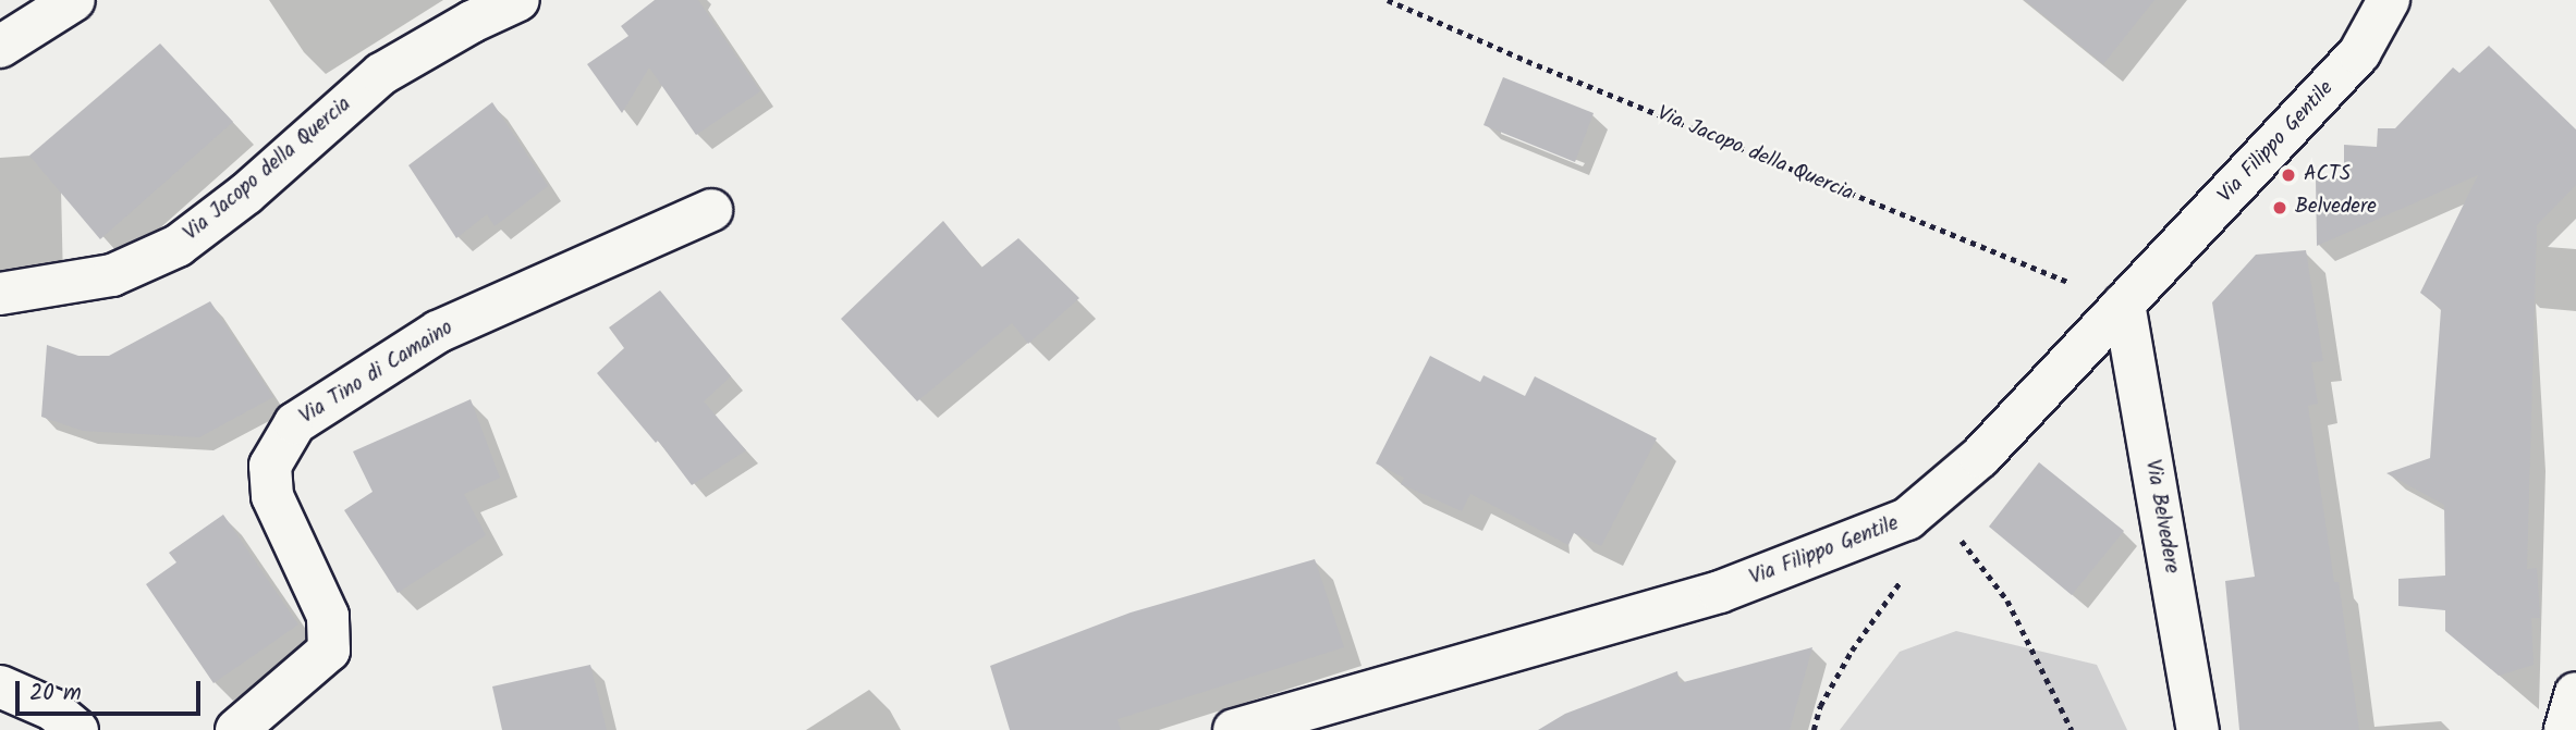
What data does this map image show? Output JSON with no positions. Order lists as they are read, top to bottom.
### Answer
{
  "streets": {
    "street": [
      "Via Filippo Gentile",
      "Via Jacopo della Quercia",
      "Via Tino di Camaino",
      "Via Belvedere"
    ]
  },
  "crossings": [
    ["Via Filippo Gentile", "Via Jacopo della Quercia"],
    ["Via Filippo Gentile", "Via Belvedere"],
    ["Via Jacopo della Quercia", "Via Belvedere"]
  ],
  "places": ["ACTS", "Belvedere"],
  "scale_bar": "20 m"
}
